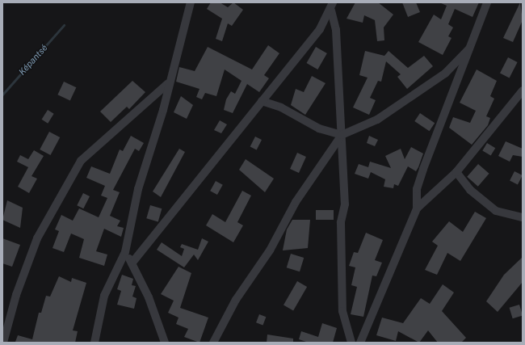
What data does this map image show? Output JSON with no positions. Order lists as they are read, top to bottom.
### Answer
{
  "water": ["Képantsé"]
}
